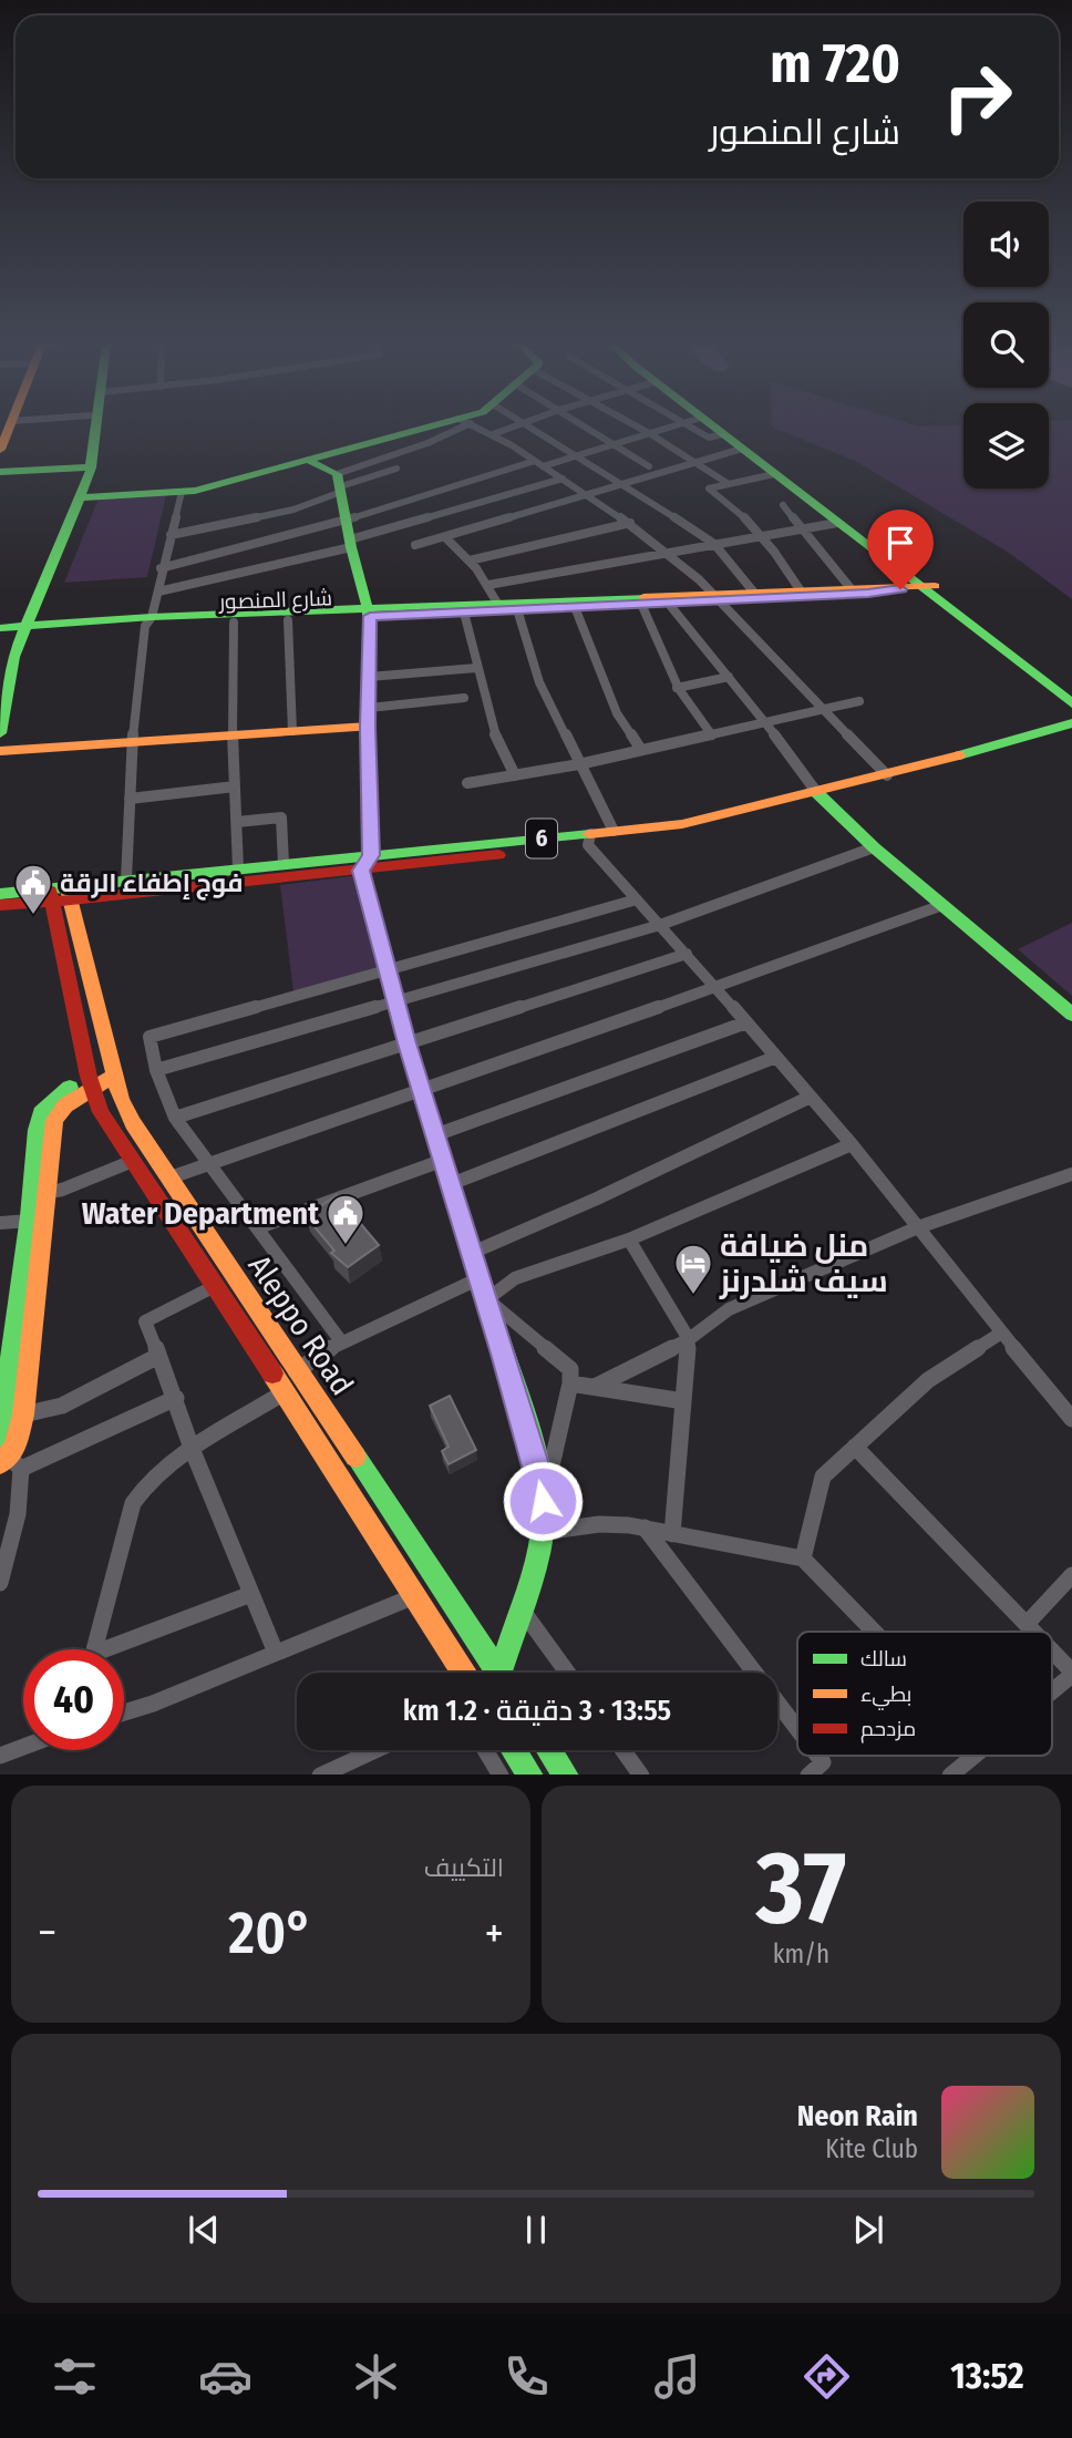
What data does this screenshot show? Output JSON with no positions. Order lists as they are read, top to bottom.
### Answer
{
  "streets": {
    "main road": ["شارع المنصور", "6", "Aleppo Road"]
  },
  "crossings": [
    ["6", "Aleppo Road"]
  ],
  "places": {
    "public building": ["فوج إطفاء الرقة", "Water Department"],
    "hotel": ["منل ضيافة سيف شلدرنز"]
  },
  "legend": ["سالك", "بطيء", "مزدحم"],
  "page": {
    "turn": ["720 m", "شارع المنصور"],
    "limit": "40",
    "trip": "13:55 · 3 دقيقة · 1.2 km",
    "tile": [
      ["37", "km/h"],
      "التكييف"
    ],
    "heat": ["−", "20°", "+"],
    "song": ["Neon Rain", "Kite Club"],
    "tabs": "13:52"
  }
}
